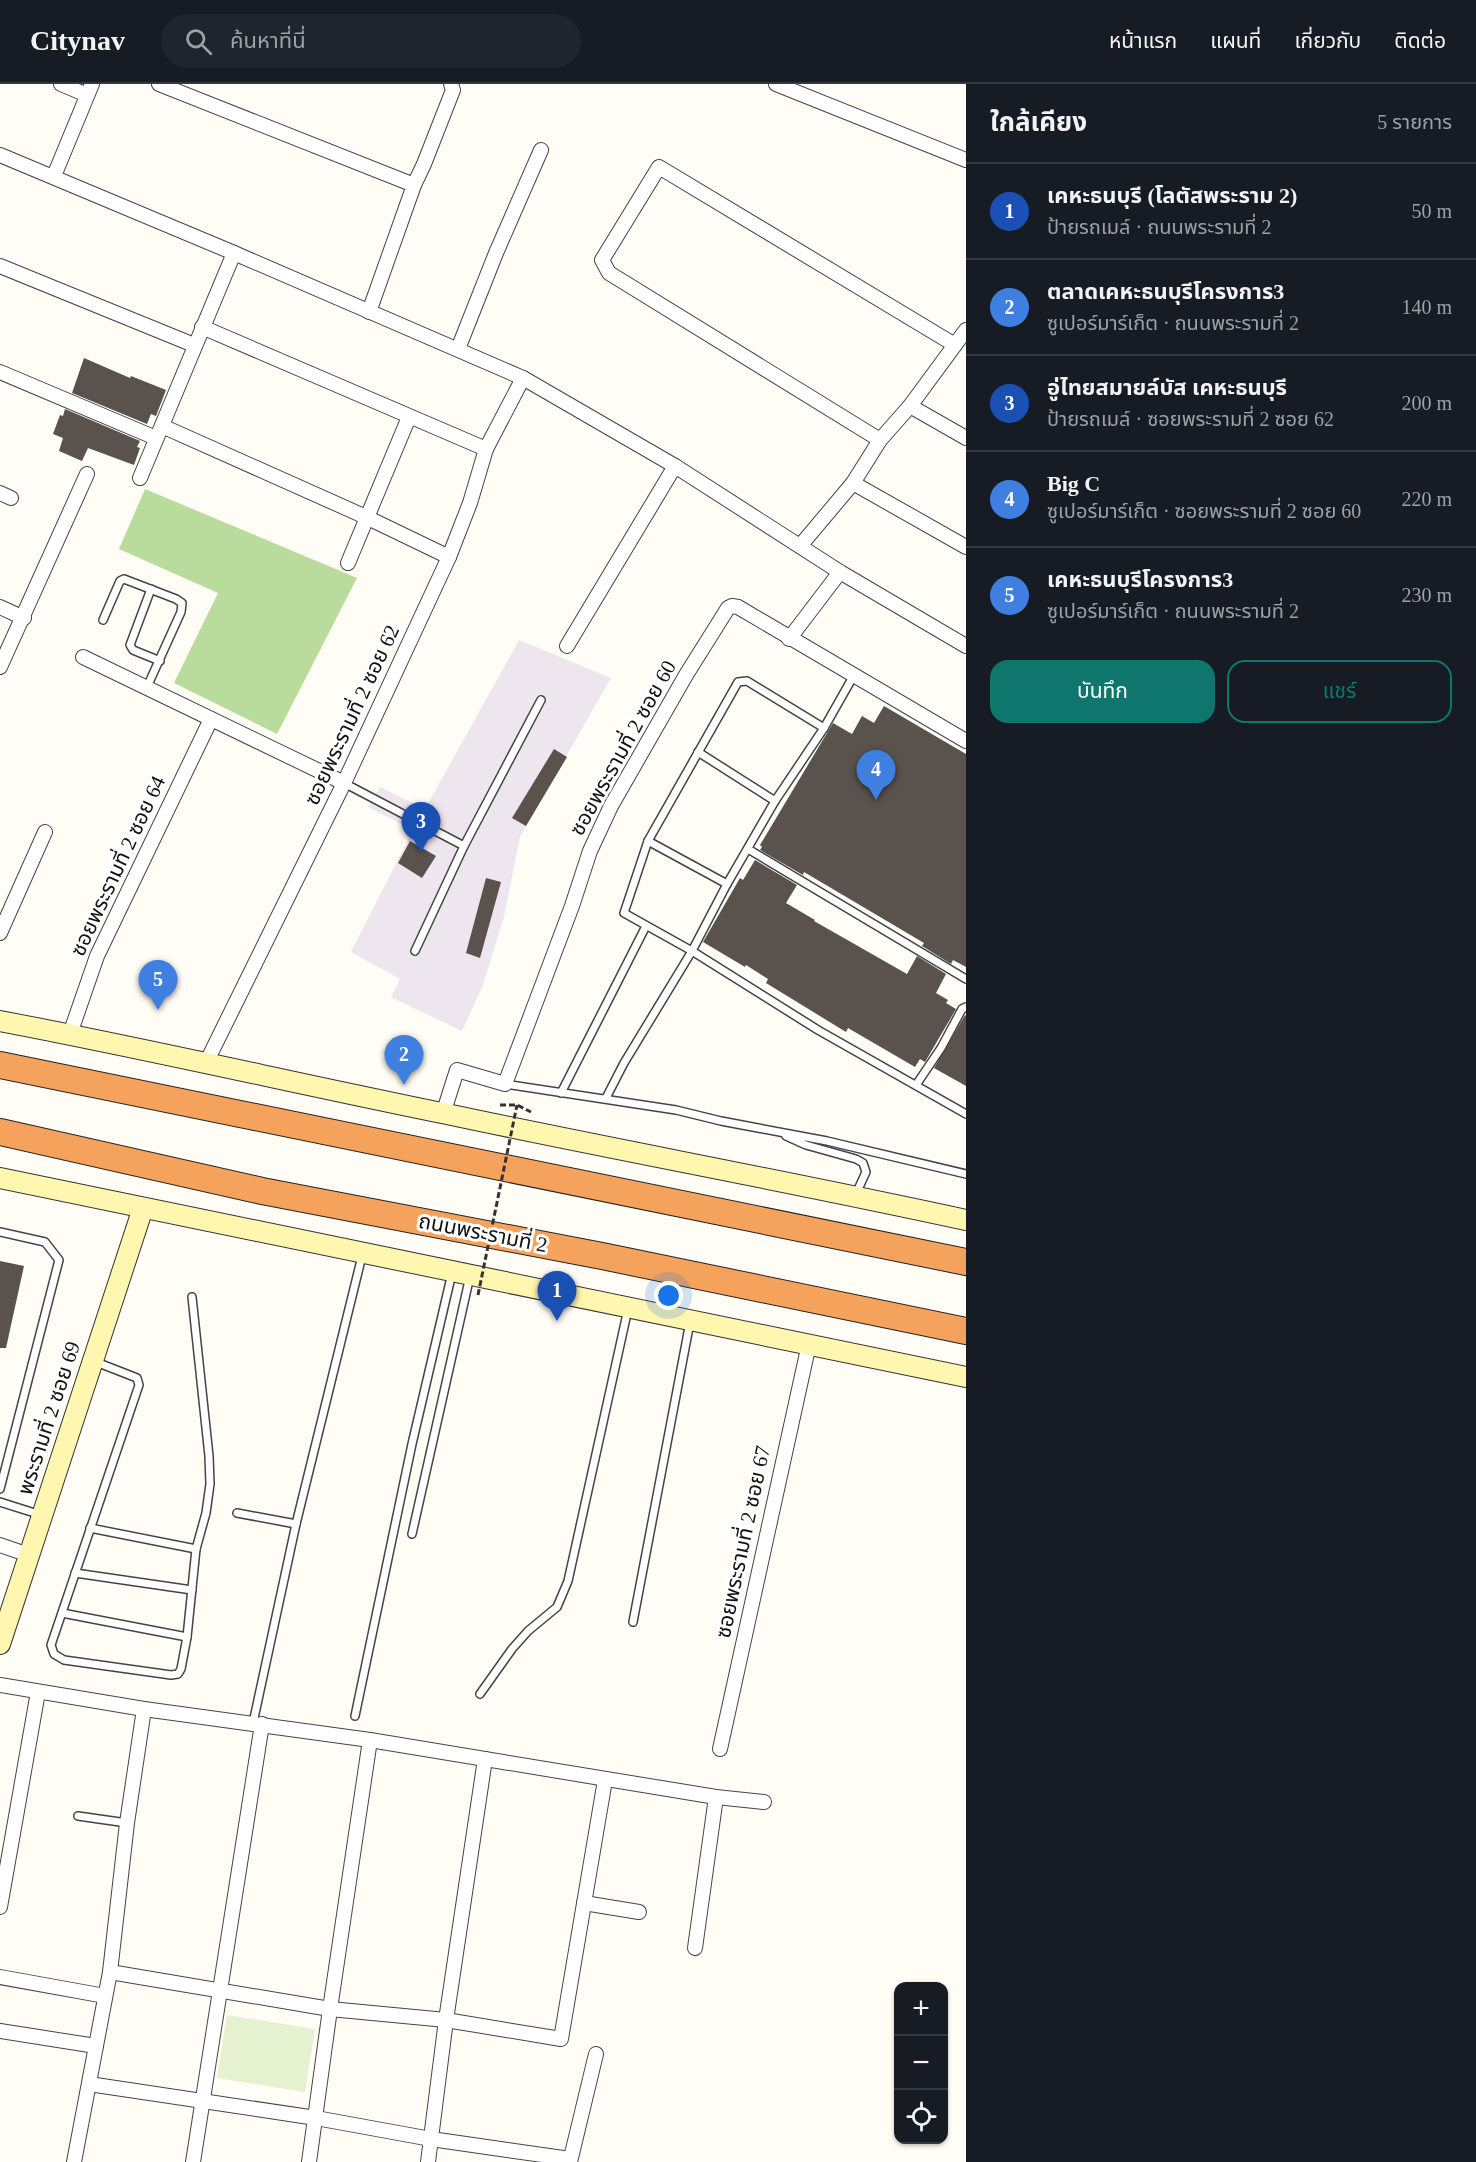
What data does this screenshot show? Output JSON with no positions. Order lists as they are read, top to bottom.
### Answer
{
  "streets": {
    "highway": ["ถนนพระรามที่ 2"],
    "main road": ["พระรามที่ 2 ซอย 69"],
    "street": [
      "ซอยพระรามที่ 2 ซอย 62",
      "ซอยพระรามที่ 2 ซอย 60",
      "ซอยพระรามที่ 2 ซอย 64",
      "ซอยพระรามที่ 2 ซอย 67"
    ]
  },
  "crossings": [
    ["ถนนพระรามที่ 2", "พระรามที่ 2 ซอย 69"],
    ["ถนนพระรามที่ 2", "ซอยพระรามที่ 2 ซอย 67"]
  ],
  "page": {
    "header": "Citynav",
    "search": "ค้นหาที่นี่",
    "nav": [
      "หน้าแรก",
      "แผนที่",
      "เกี่ยวกับ",
      "ติดต่อ"
    ],
    "heading": ["ใกล้เคียง", "5 รายการ"],
    "list": [
      {
        "mark": "1",
        "name": "เคหะธนบุรี (โลตัสพระราม 2)",
        "note": "ป้ายรถเมล์ · ถนนพระรามที่ 2",
        "value": "50 m"
      },
      {
        "mark": "2",
        "name": "ตลาดเคหะธนบุรีโครงการ3",
        "note": "ซูเปอร์มาร์เก็ต · ถนนพระรามที่ 2",
        "value": "140 m"
      },
      {
        "mark": "3",
        "name": "อู่ไทยสมายล์บัส เคหะธนบุรี",
        "note": "ป้ายรถเมล์ · ซอยพระรามที่ 2 ซอย 62",
        "value": "200 m"
      },
      {
        "mark": "4",
        "name": "Big C",
        "note": "ซูเปอร์มาร์เก็ต · ซอยพระรามที่ 2 ซอย 60",
        "value": "220 m"
      },
      {
        "mark": "5",
        "name": "เคหะธนบุรีโครงการ3",
        "note": "ซูเปอร์มาร์เก็ต · ถนนพระรามที่ 2",
        "value": "230 m"
      }
    ],
    "buttons": ["บันทึก", "แชร์"],
    "pins": [
      "4",
      "3",
      "5",
      "2",
      "1"
    ],
    "map_buttons": ["+", "−"]
  }
}
